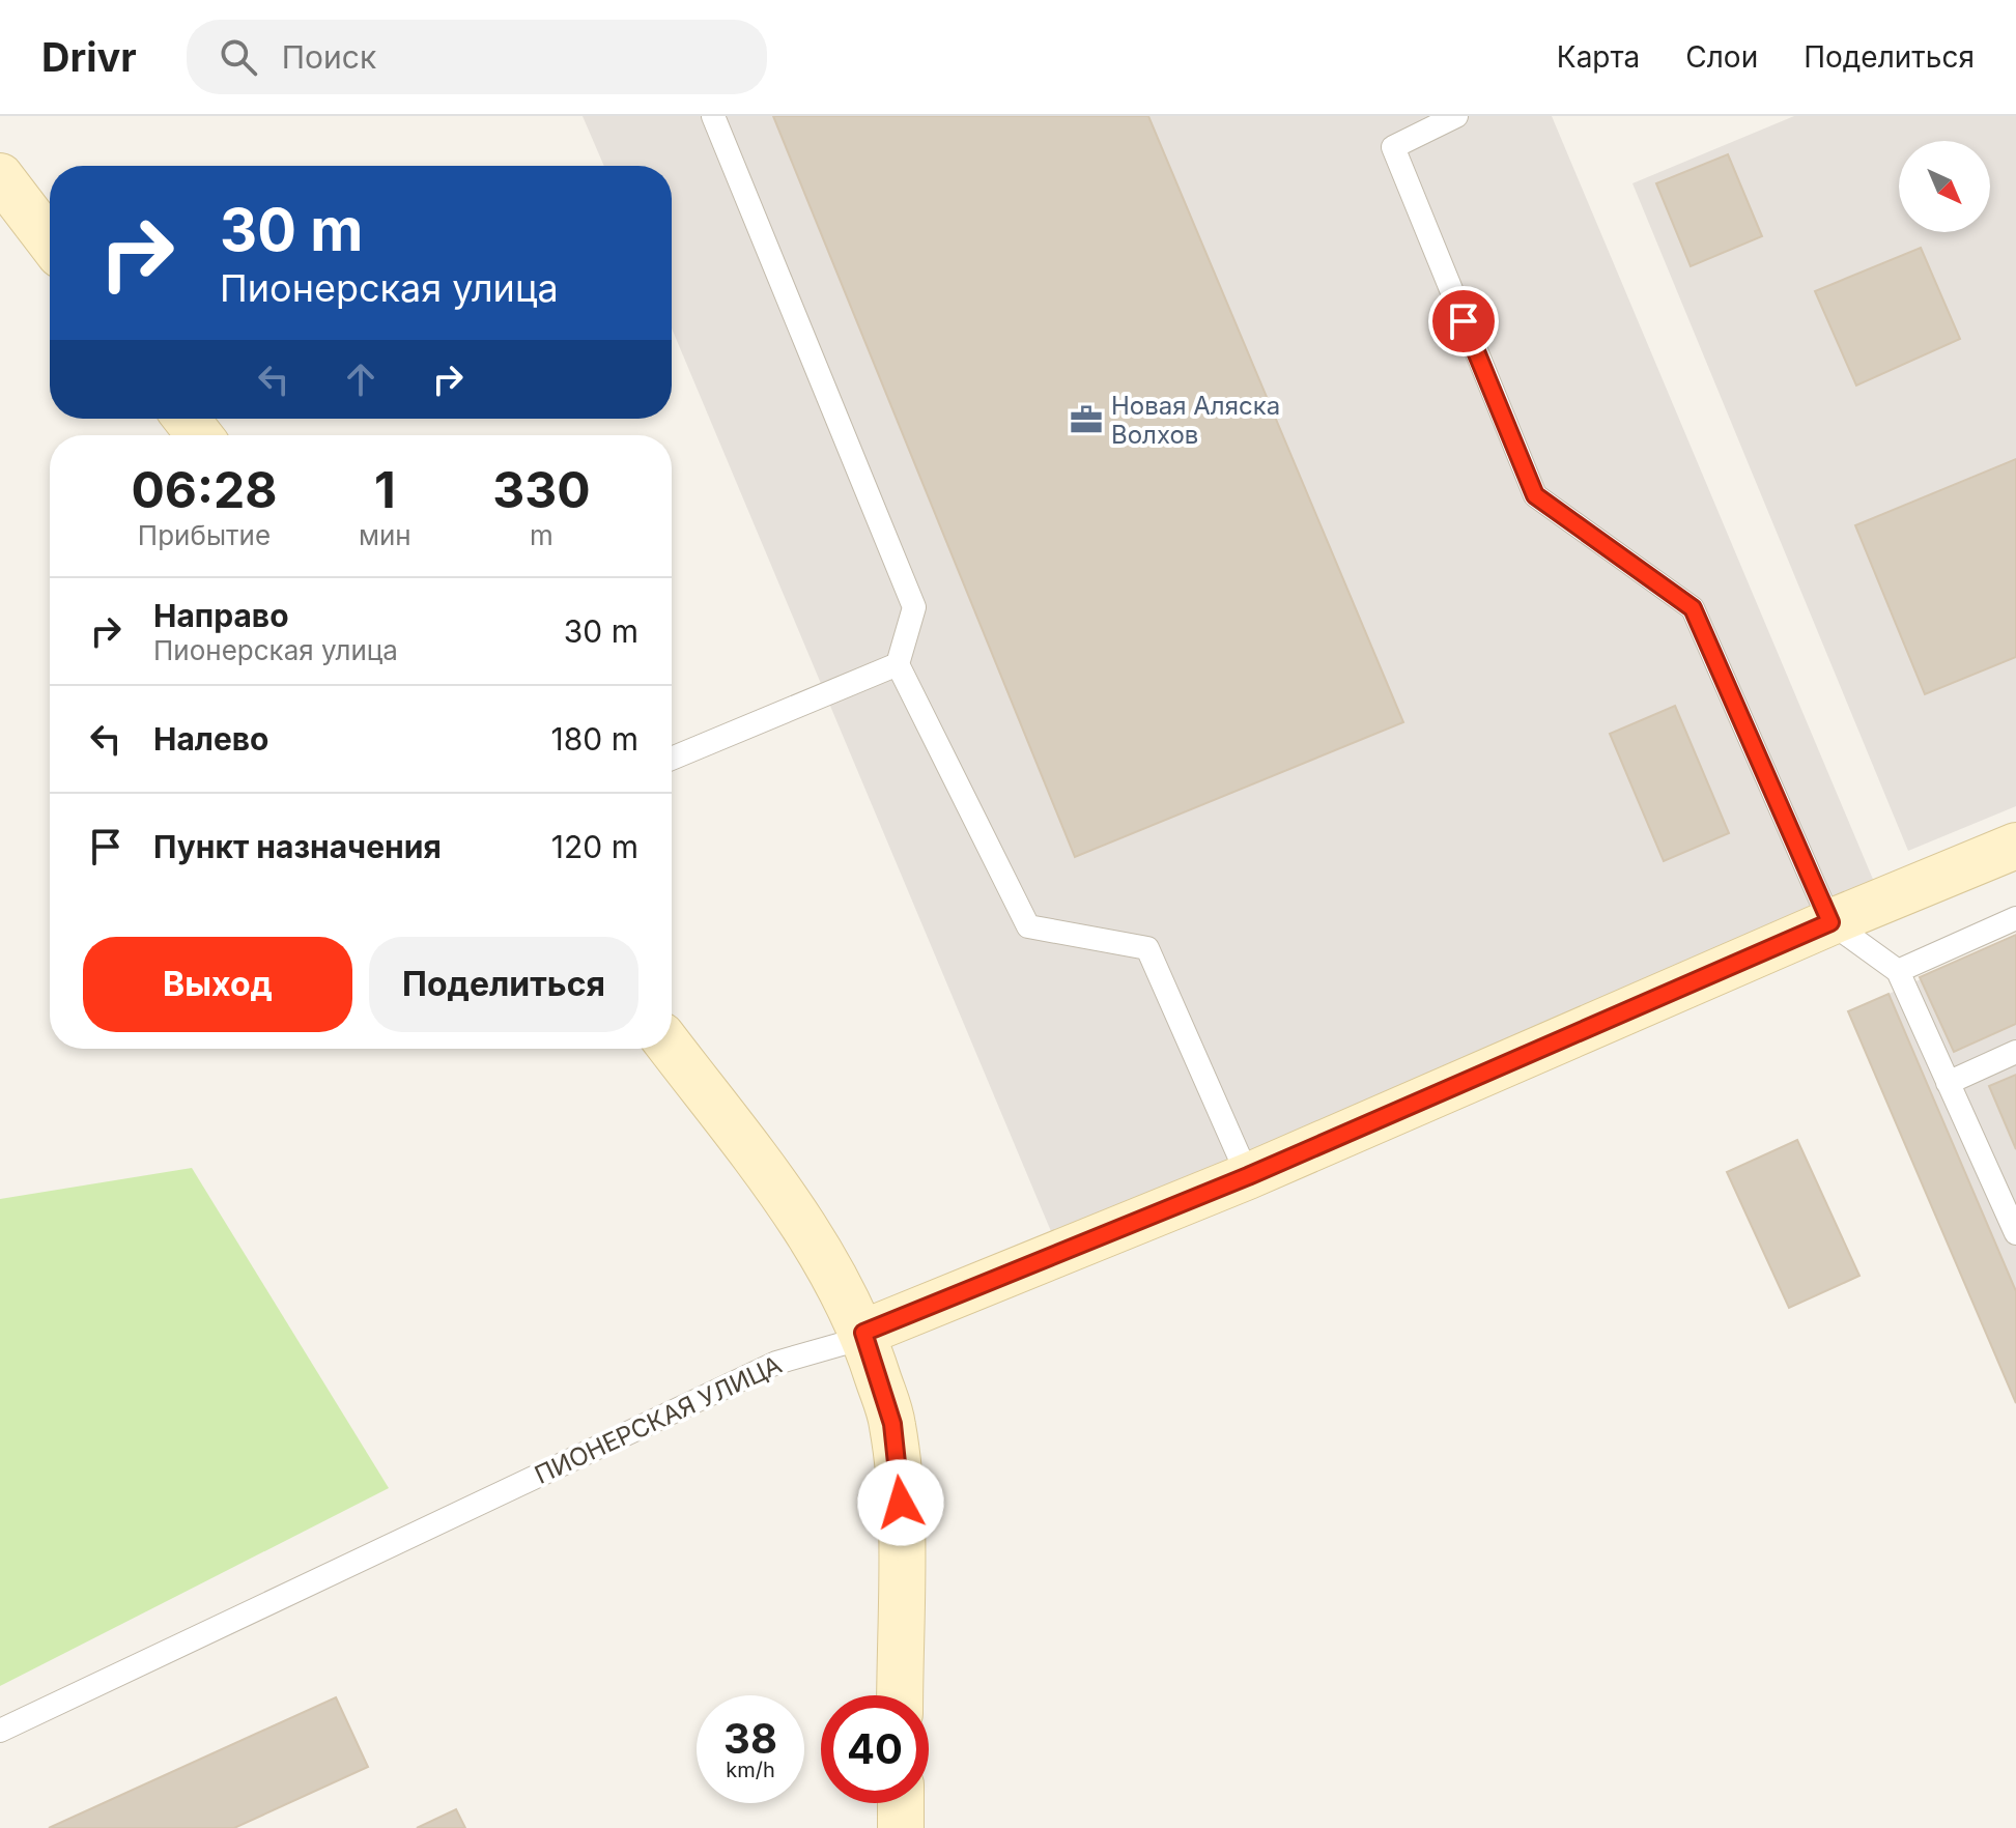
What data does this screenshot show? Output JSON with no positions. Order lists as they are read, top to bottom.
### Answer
{
  "streets": {
    "street": ["ПИОНЕРСКАЯ УЛИЦА"]
  },
  "places": {
    "office": ["Новая Аляска Волхов"]
  },
  "north": "bottom right",
  "page": {
    "header": "Drivr",
    "search": "Поиск",
    "nav": ["Карта", "Слои", "Поделиться"],
    "turn": ["30 m", "Пионерская улица"],
    "eta": [
      "06:28",
      "Прибытие",
      "1",
      "мин",
      "330",
      "m"
    ],
    "list": [
      {
        "name": "Направо",
        "note": "Пионерская улица",
        "value": "30 m"
      },
      {
        "name": "Налево",
        "value": "180 m"
      },
      {
        "name": "Пункт назначения",
        "value": "120 m"
      }
    ],
    "buttons": ["Выход", "Поделиться"],
    "speed": "38 km/h",
    "limit": "40"
  }
}
